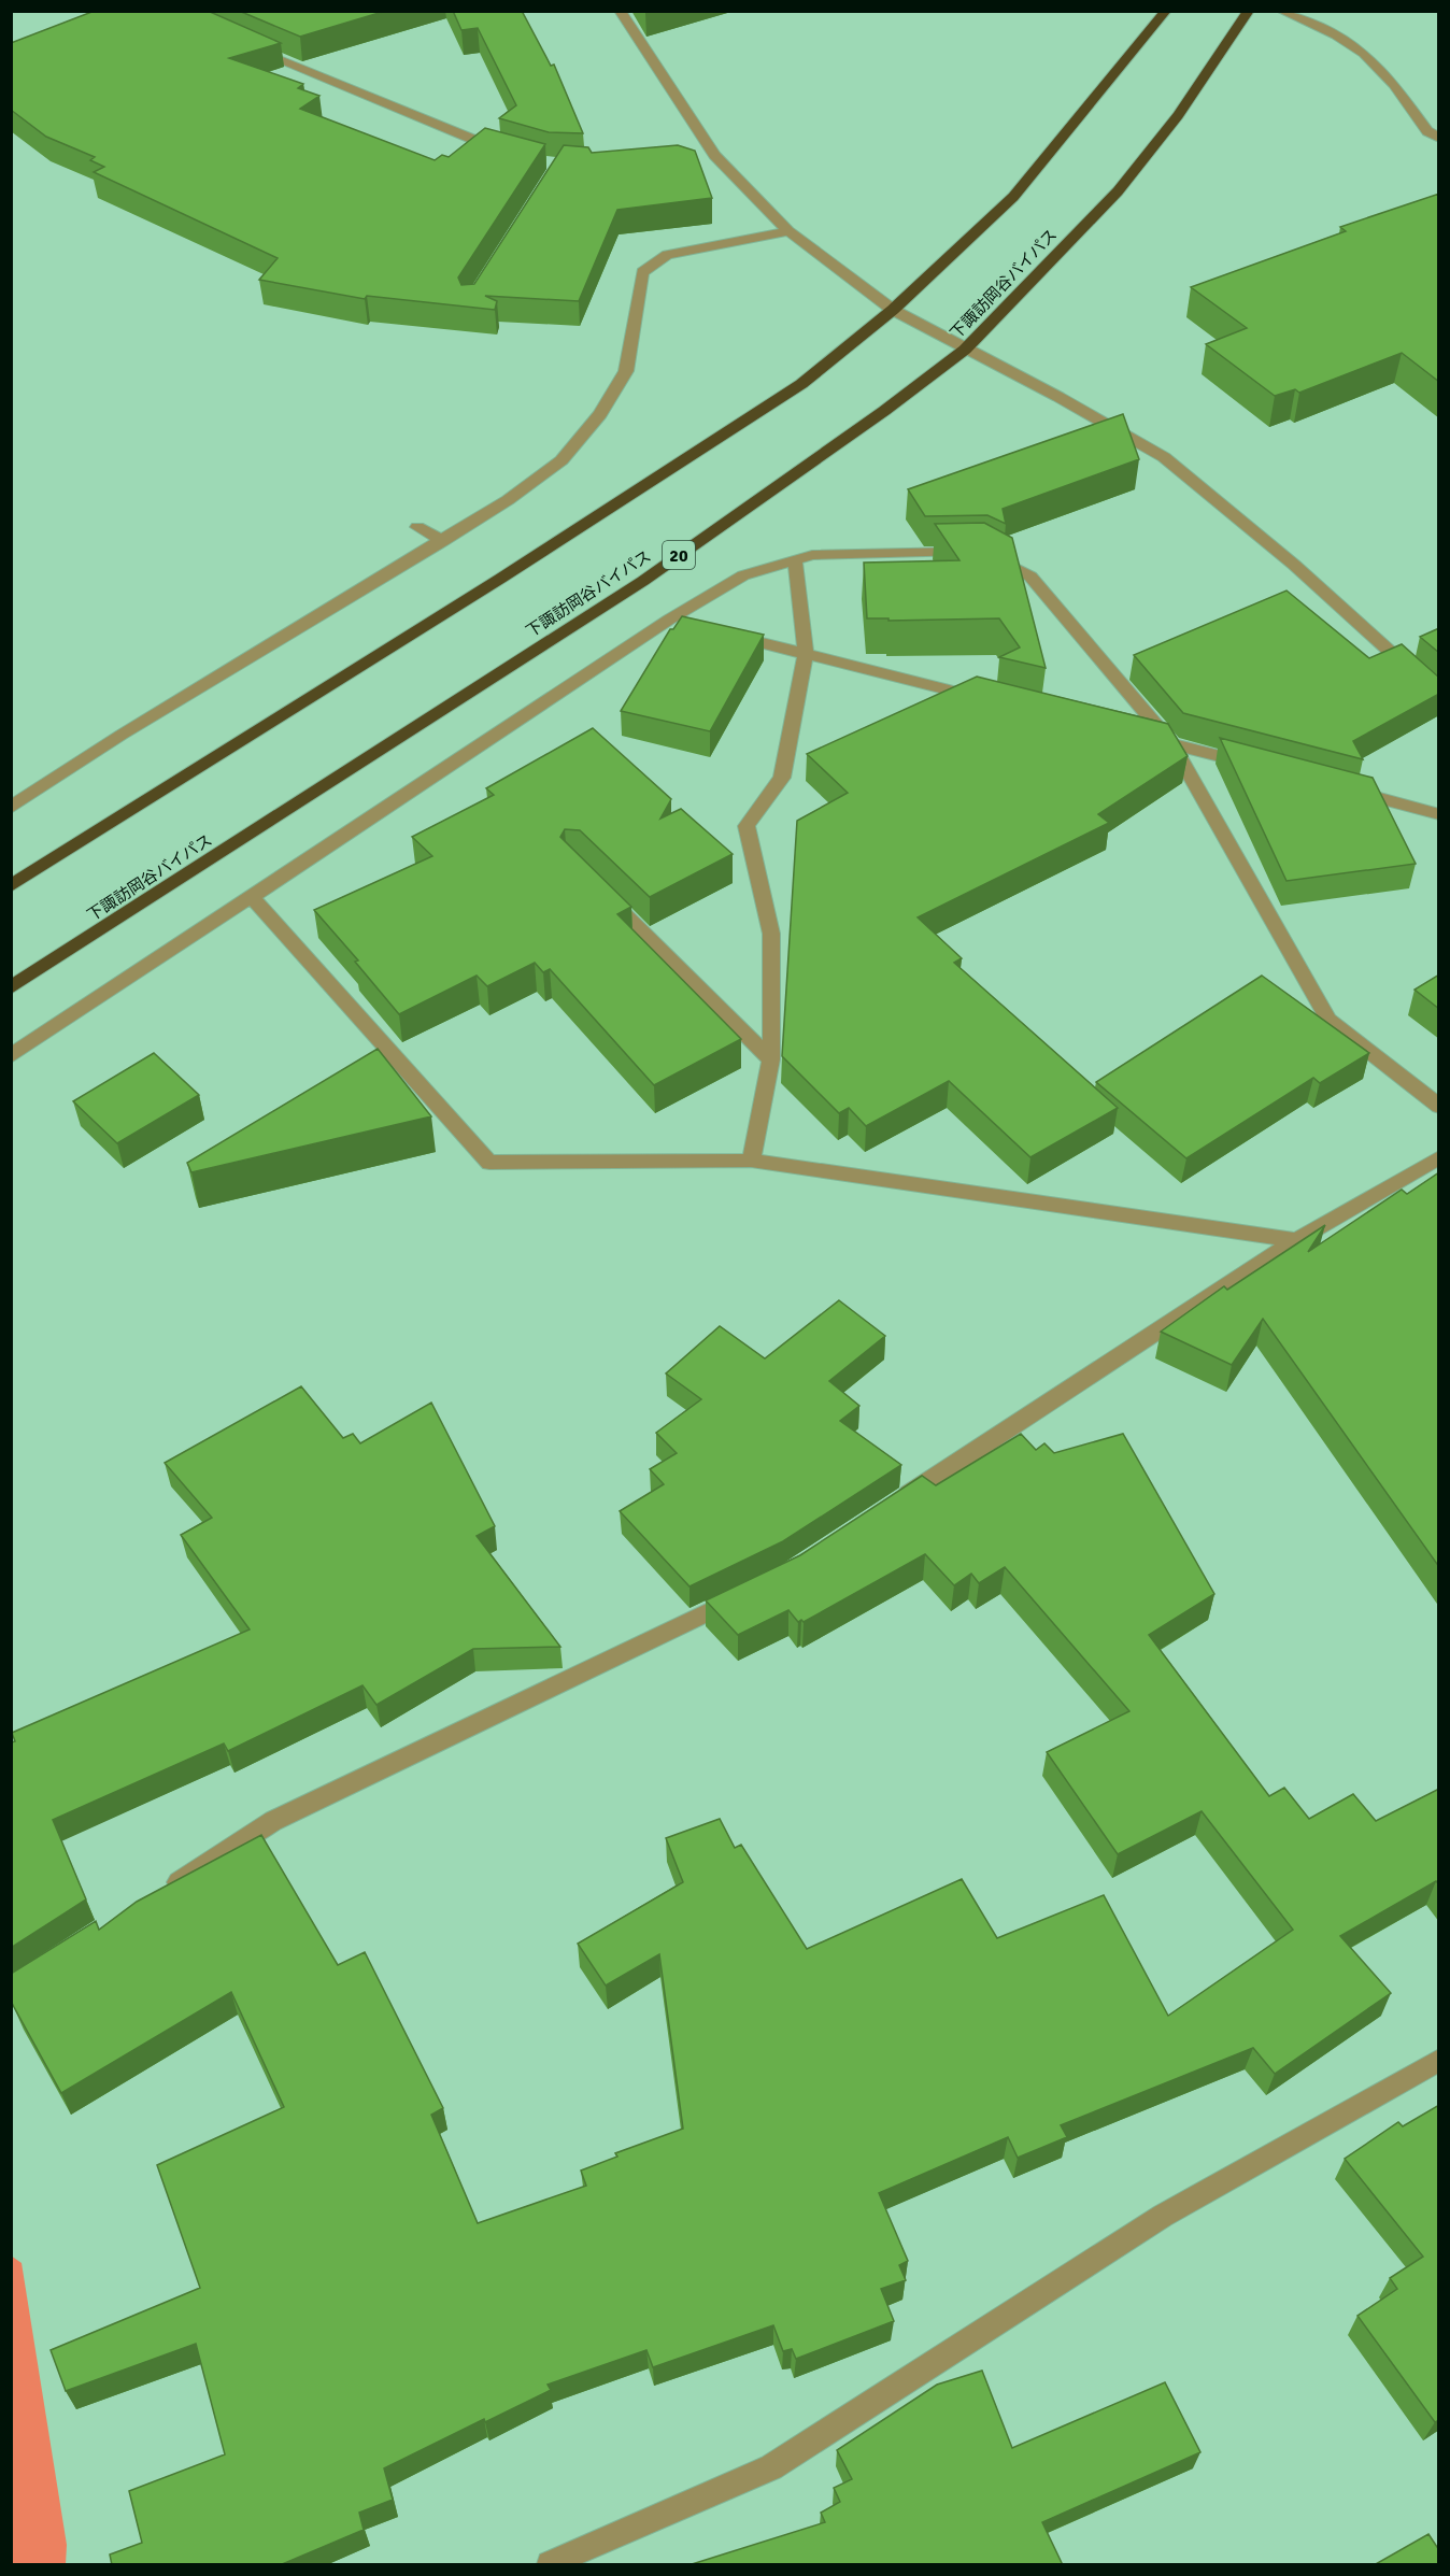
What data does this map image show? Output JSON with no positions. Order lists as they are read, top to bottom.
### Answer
{
  "streets": {
    "highway": ["下諏訪岡谷バイパス", "20"]
  }
}
